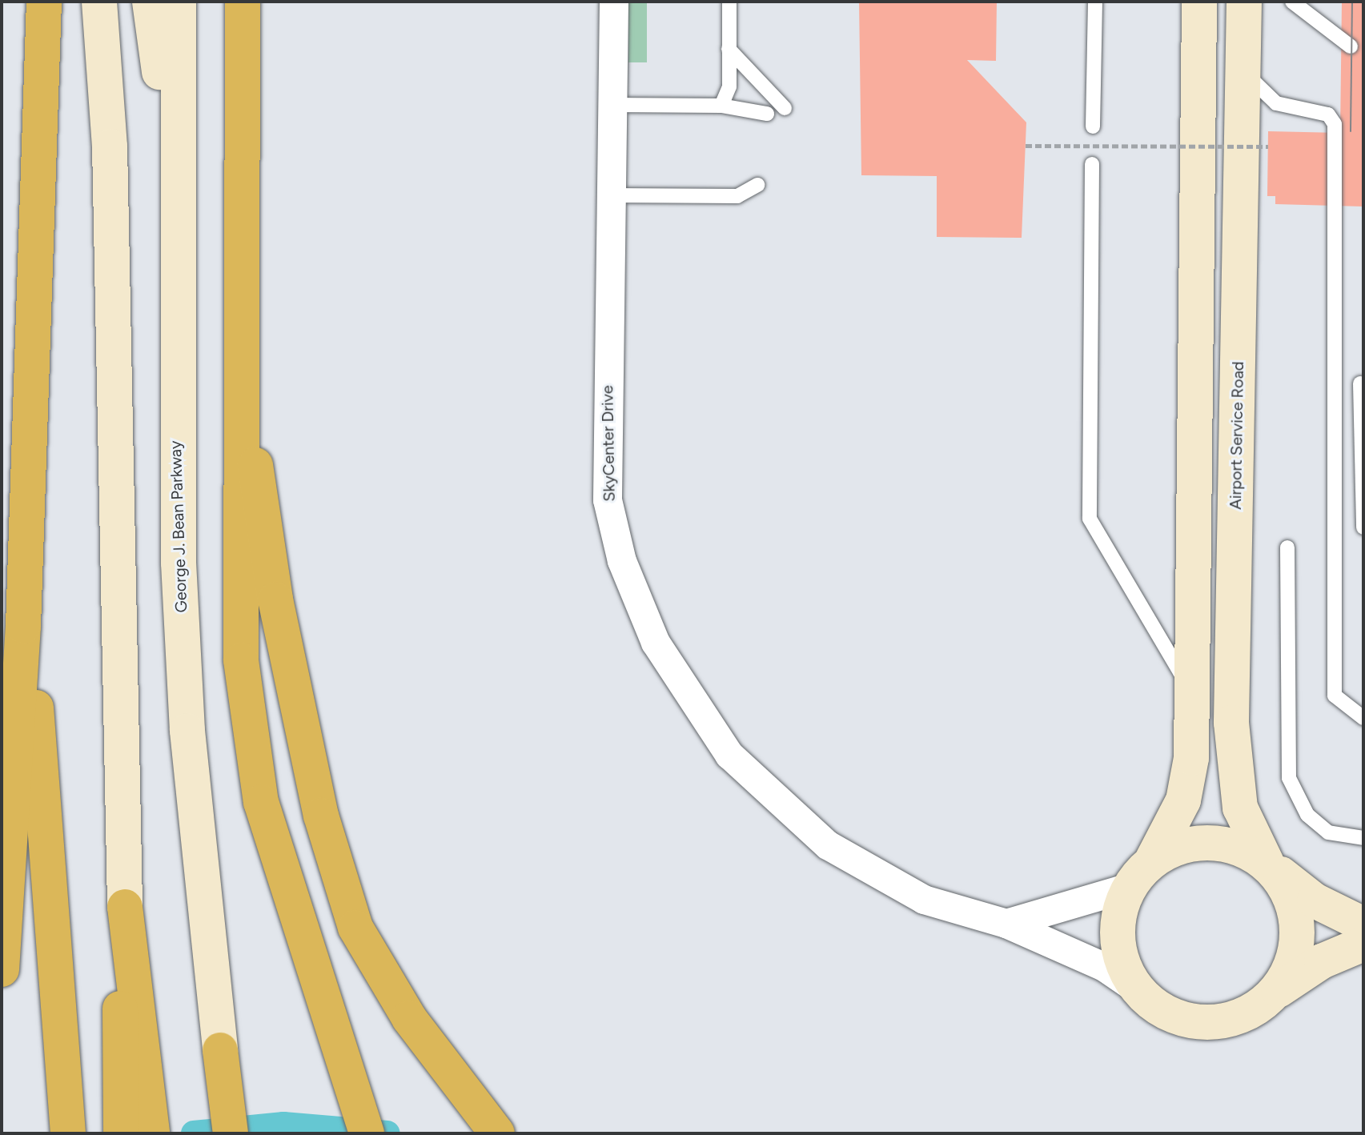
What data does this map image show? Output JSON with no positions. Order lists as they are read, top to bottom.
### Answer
{
  "streets": {
    "street": ["Airport Service Road", "SkyCenter Drive", "George J. Bean Parkway"]
  },
  "crossings": [
    ["Airport Service Road", "SkyCenter Drive"]
  ]
}
